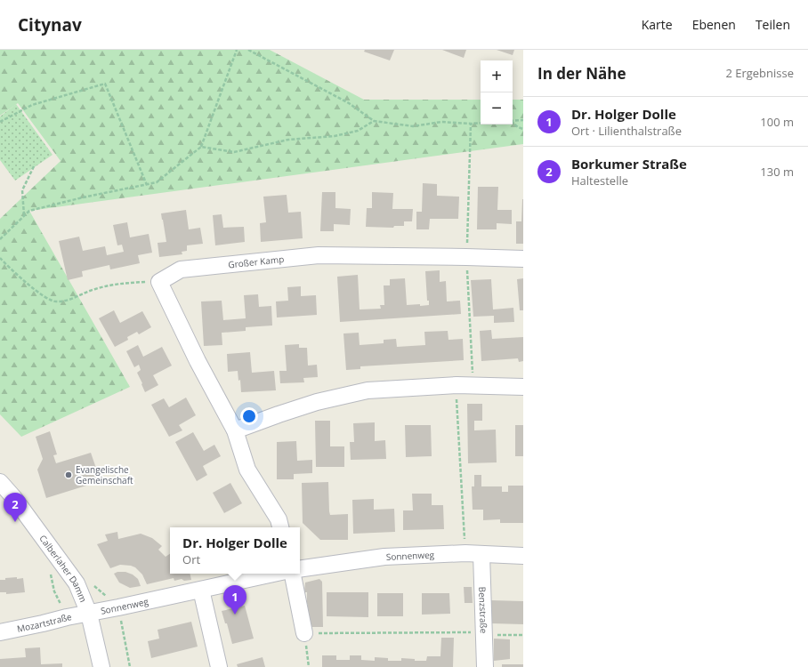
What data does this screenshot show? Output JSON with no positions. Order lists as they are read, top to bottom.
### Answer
{
  "streets": {
    "street": [
      "Großer Kamp",
      "Sonnenweg",
      "Calberlaher Damm",
      "Benzstraße",
      "Mozartstraße"
    ]
  },
  "crossings": [
    ["Sonnenweg", "Calberlaher Damm"],
    ["Sonnenweg", "Benzstraße"],
    ["Sonnenweg", "Mozartstraße"],
    ["Calberlaher Damm", "Mozartstraße"]
  ],
  "places": ["Evangelische Gemeinschaft"],
  "page": {
    "header": "Citynav",
    "nav": ["Karte", "Ebenen", "Teilen"],
    "heading": ["In der Nähe", "2 Ergebnisse"],
    "map_buttons": ["+", "−"],
    "list": [
      {
        "mark": "1",
        "name": "Dr. Holger Dolle",
        "note": "Ort · Lilienthalstraße",
        "value": "100 m"
      },
      {
        "mark": "2",
        "name": "Borkumer Straße",
        "note": "Haltestelle",
        "value": "130 m"
      }
    ],
    "pins": ["2", "1"],
    "popup": ["Dr. Holger Dolle", "Ort"]
  }
}
